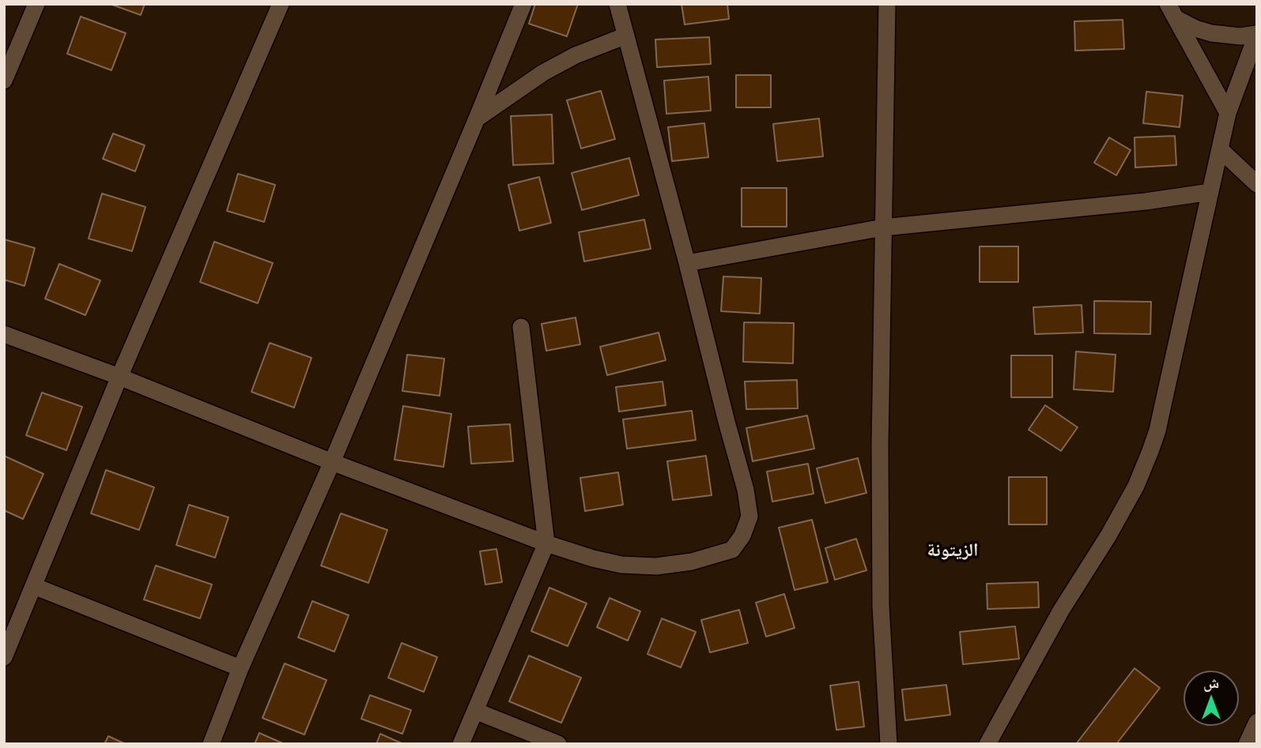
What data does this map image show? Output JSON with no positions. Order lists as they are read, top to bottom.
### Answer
{
  "districts": ["الزيتونة"],
  "north": "top"
}
